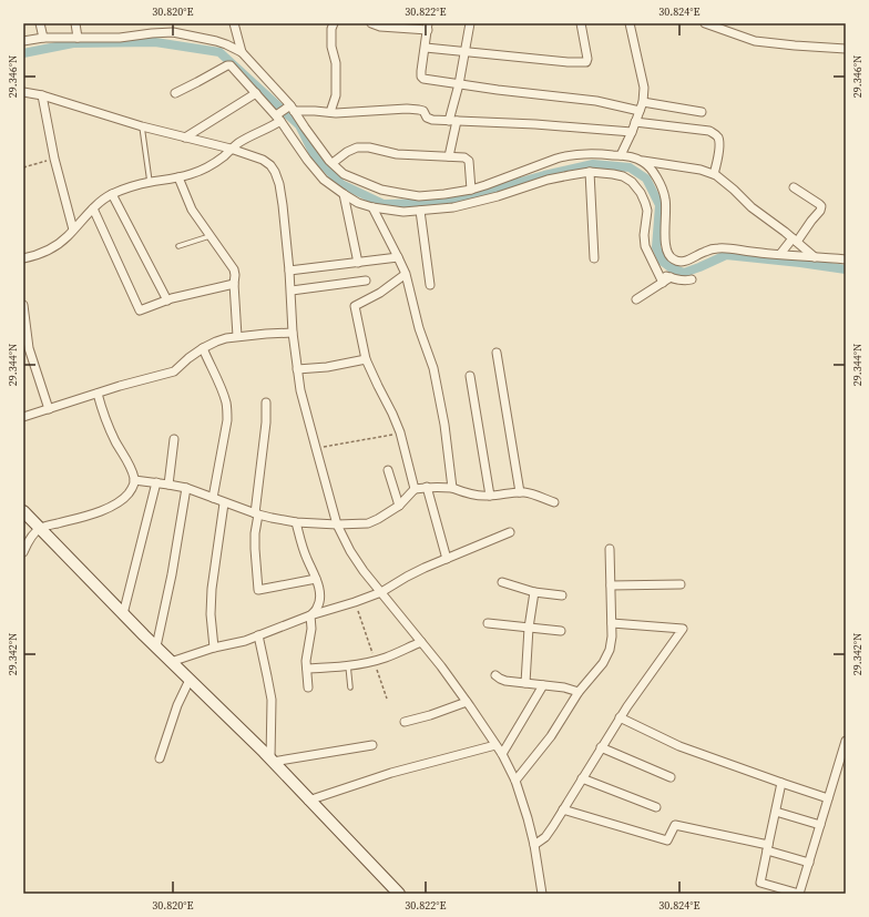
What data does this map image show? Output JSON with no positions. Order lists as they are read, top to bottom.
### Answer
{
  "coordinates": [
    "30.820°E",
    "30.822°E",
    "30.824°E",
    "29.346°N",
    "29.344°N",
    "29.342°N"
  ]
}
